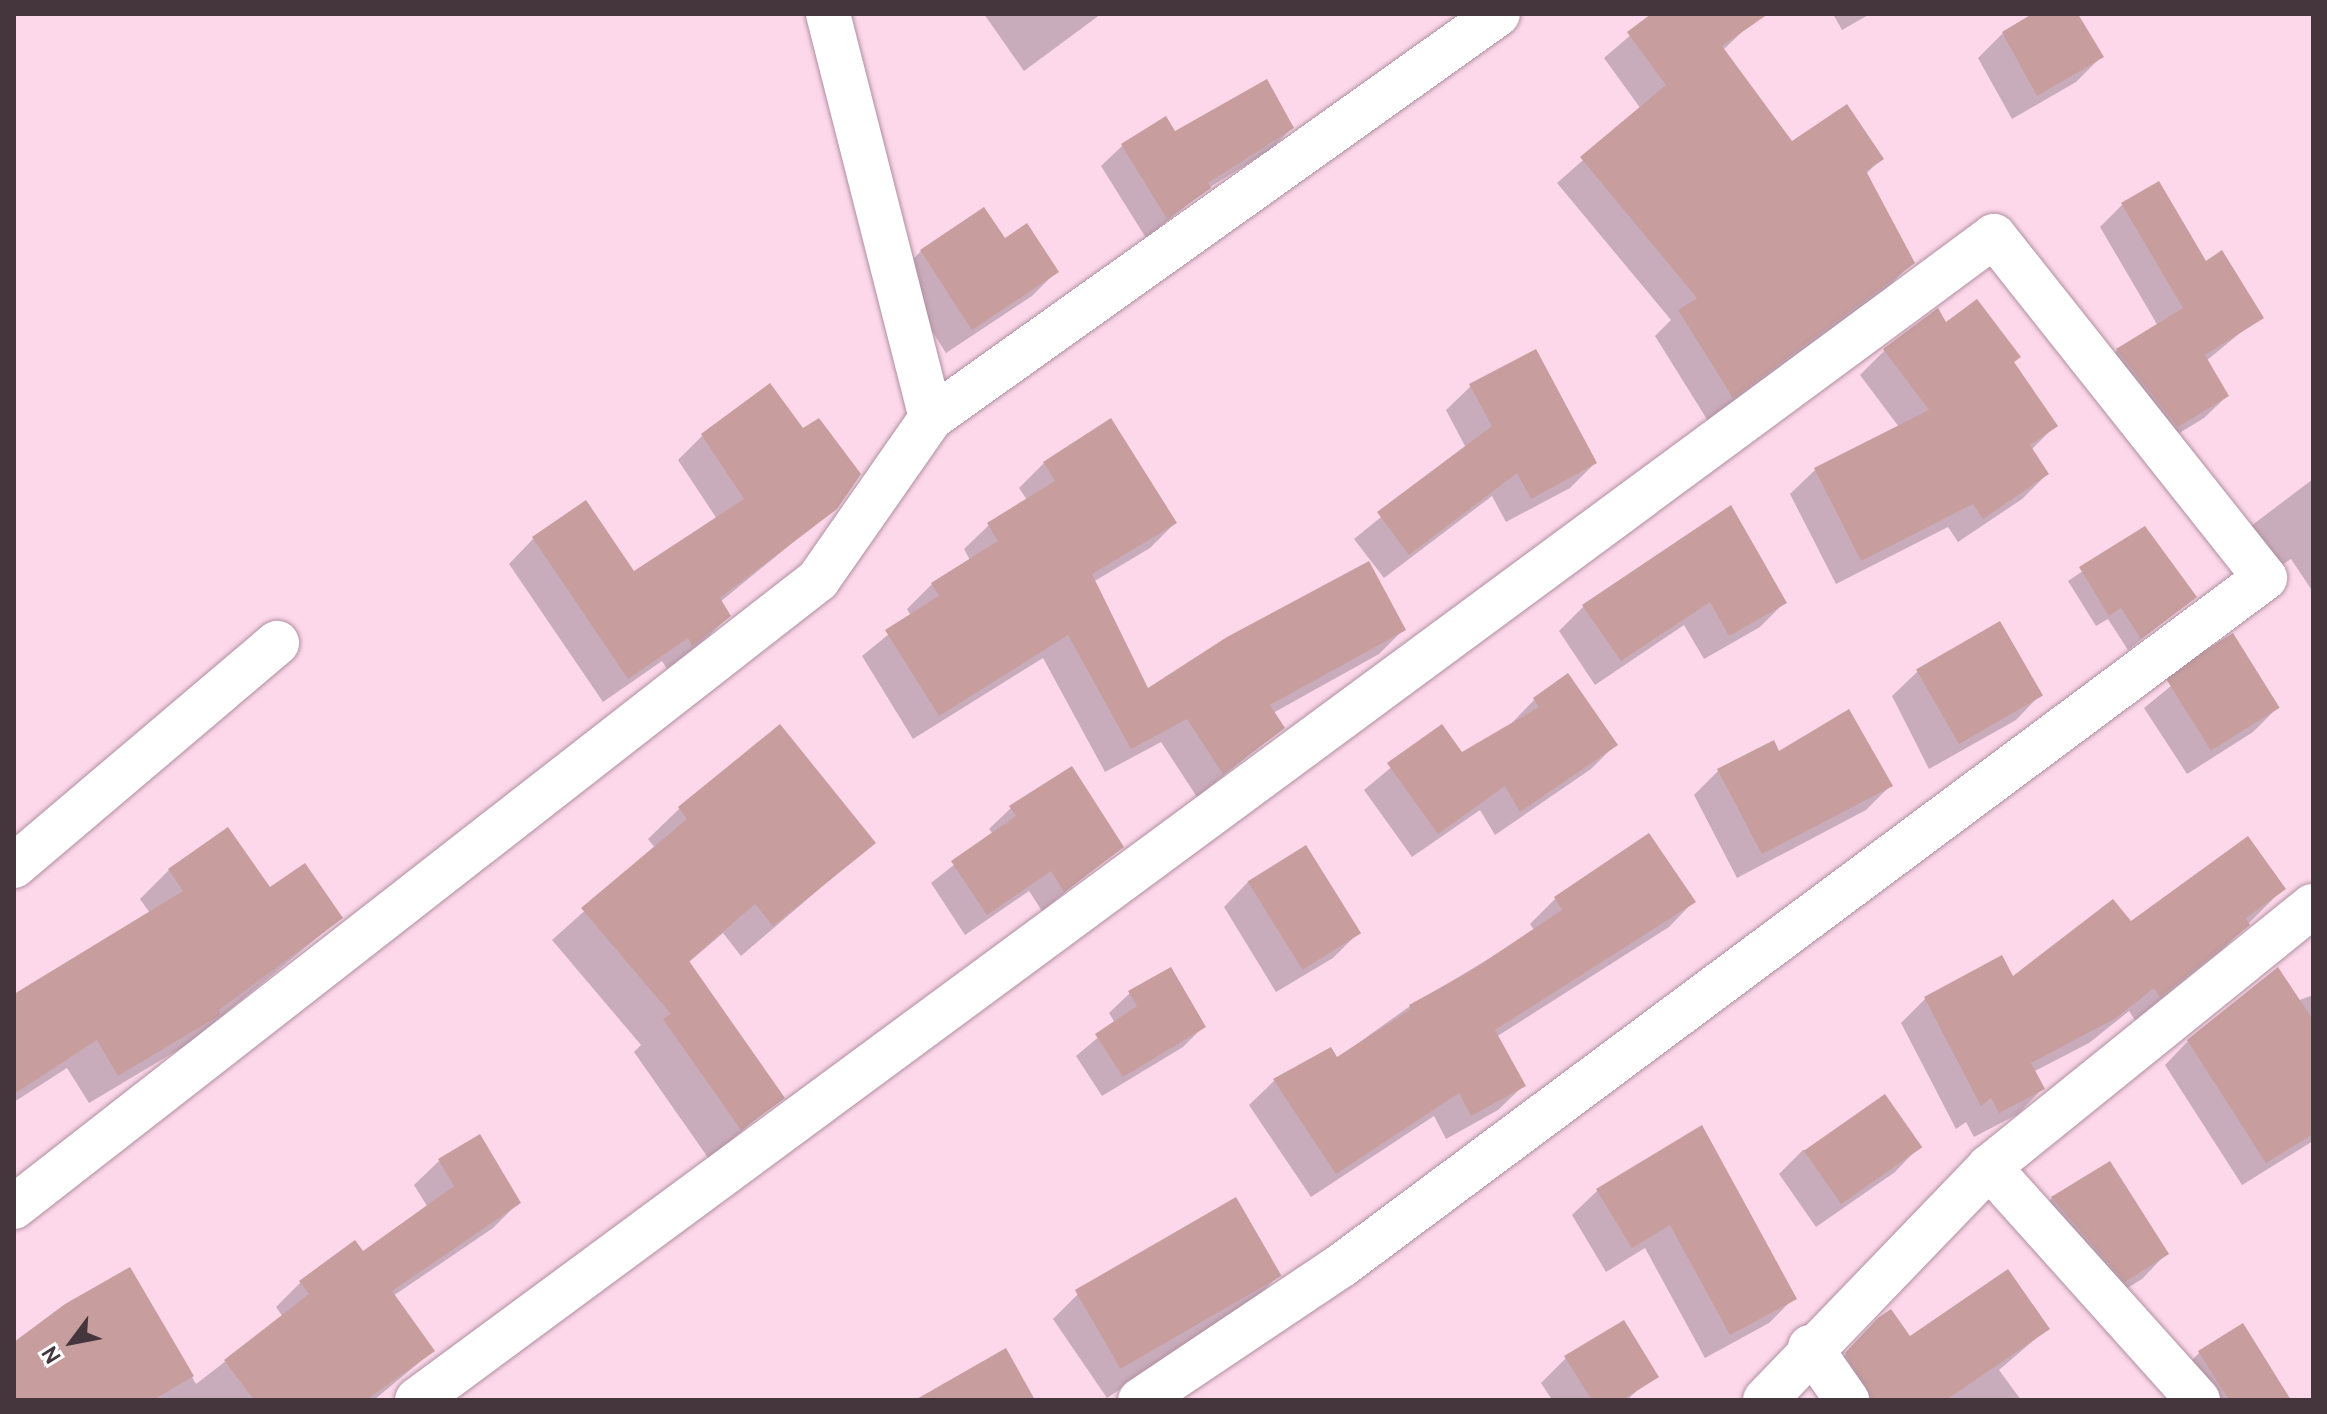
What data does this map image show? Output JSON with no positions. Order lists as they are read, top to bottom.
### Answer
{
  "north": "bottom left"
}
